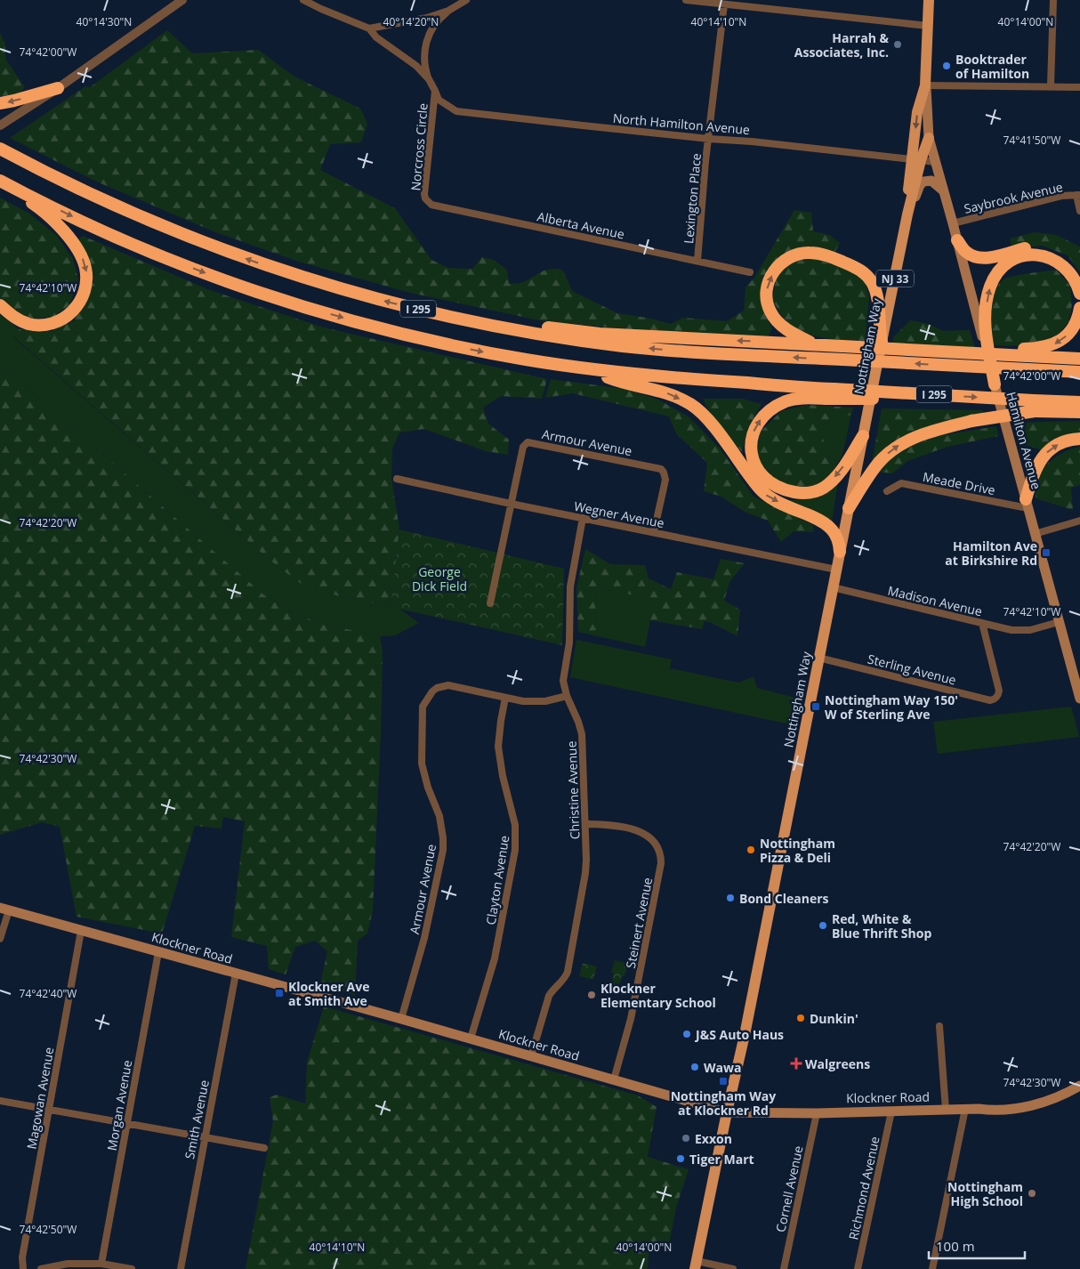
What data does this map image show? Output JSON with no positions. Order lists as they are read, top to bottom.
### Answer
{
  "streets": {
    "highway": ["I 295"],
    "main road": [
      "NJ 33",
      "Nottingham Way",
      "Hamilton Avenue",
      "Klockner Road"
    ],
    "street": [
      "North Hamilton Avenue",
      "Norcross Circle",
      "Saybrook Avenue",
      "Lexington Place",
      "Alberta Avenue",
      "Armour Avenue",
      "Meade Drive",
      "Wegner Avenue",
      "Madison Avenue",
      "Sterling Avenue",
      "Christine Avenue",
      "Clayton Avenue",
      "Steinert Avenue",
      "Magowan Avenue",
      "Morgan Avenue",
      "Smith Avenue",
      "Richmond Avenue",
      "Cornell Avenue"
    ]
  },
  "crossings": [
    ["North Hamilton Avenue", "Norcross Circle"],
    ["North Hamilton Avenue", "Lexington Place"],
    ["North Hamilton Avenue", "Nottingham Way"],
    ["North Hamilton Avenue", "Hamilton Avenue"],
    ["Norcross Circle", "Alberta Avenue"],
    ["Saybrook Avenue", "Hamilton Avenue"],
    ["Lexington Place", "Alberta Avenue"],
    ["Nottingham Way", "Hamilton Avenue"],
    ["Nottingham Way", "Wegner Avenue"],
    ["Nottingham Way", "Madison Avenue"],
    ["Nottingham Way", "Sterling Avenue"],
    ["Nottingham Way", "Klockner Road"],
    ["Hamilton Avenue", "Meade Drive"],
    ["Hamilton Avenue", "Madison Avenue"],
    ["Armour Avenue", "Wegner Avenue"],
    ["Armour Avenue", "Christine Avenue"],
    ["Armour Avenue", "Clayton Avenue"],
    ["Armour Avenue", "Klockner Road"],
    ["Wegner Avenue", "Christine Avenue"],
    ["Madison Avenue", "Sterling Avenue"],
    ["Christine Avenue", "Steinert Avenue"],
    ["Christine Avenue", "Klockner Road"],
    ["Clayton Avenue", "Klockner Road"],
    ["Steinert Avenue", "Klockner Road"],
    ["Klockner Road", "Magowan Avenue"],
    ["Klockner Road", "Morgan Avenue"],
    ["Klockner Road", "Smith Avenue"],
    ["Klockner Road", "Richmond Avenue"],
    ["Klockner Road", "Cornell Avenue"]
  ],
  "parks": ["George Dick Field"],
  "places": {
    "other": [
      "Harrah & Associates, Inc.",
      "Booktrader of Hamilton",
      "Nottingham Pizza & Deli",
      "Bond Cleaners",
      "Red, White & Blue Thrift Shop",
      "Klockner Elementary School",
      "Dunkin'",
      "J&S Auto Haus",
      "Wawa",
      "Exxon",
      "Tiger Mart",
      "Nottingham High School"
    ],
    "transit": [
      "Hamilton Ave at Birkshire Rd",
      "Nottingham Way 150' W of Sterling Ave",
      "Klockner Ave at Smith Ave",
      "Nottingham Way at Klockner Rd"
    ],
    "health": ["Walgreens"]
  },
  "scale_bar": "100 m",
  "coordinates": [
    "40°14'30\"N",
    "40°14'20\"N",
    "40°14'10\"N",
    "40°14'00\"N",
    "74°42'00\"W",
    "74°41'50\"W",
    "74°42'10\"W",
    "74°42'20\"W",
    "74°42'30\"W",
    "74°42'40\"W",
    "74°42'50\"W"
  ]
}
